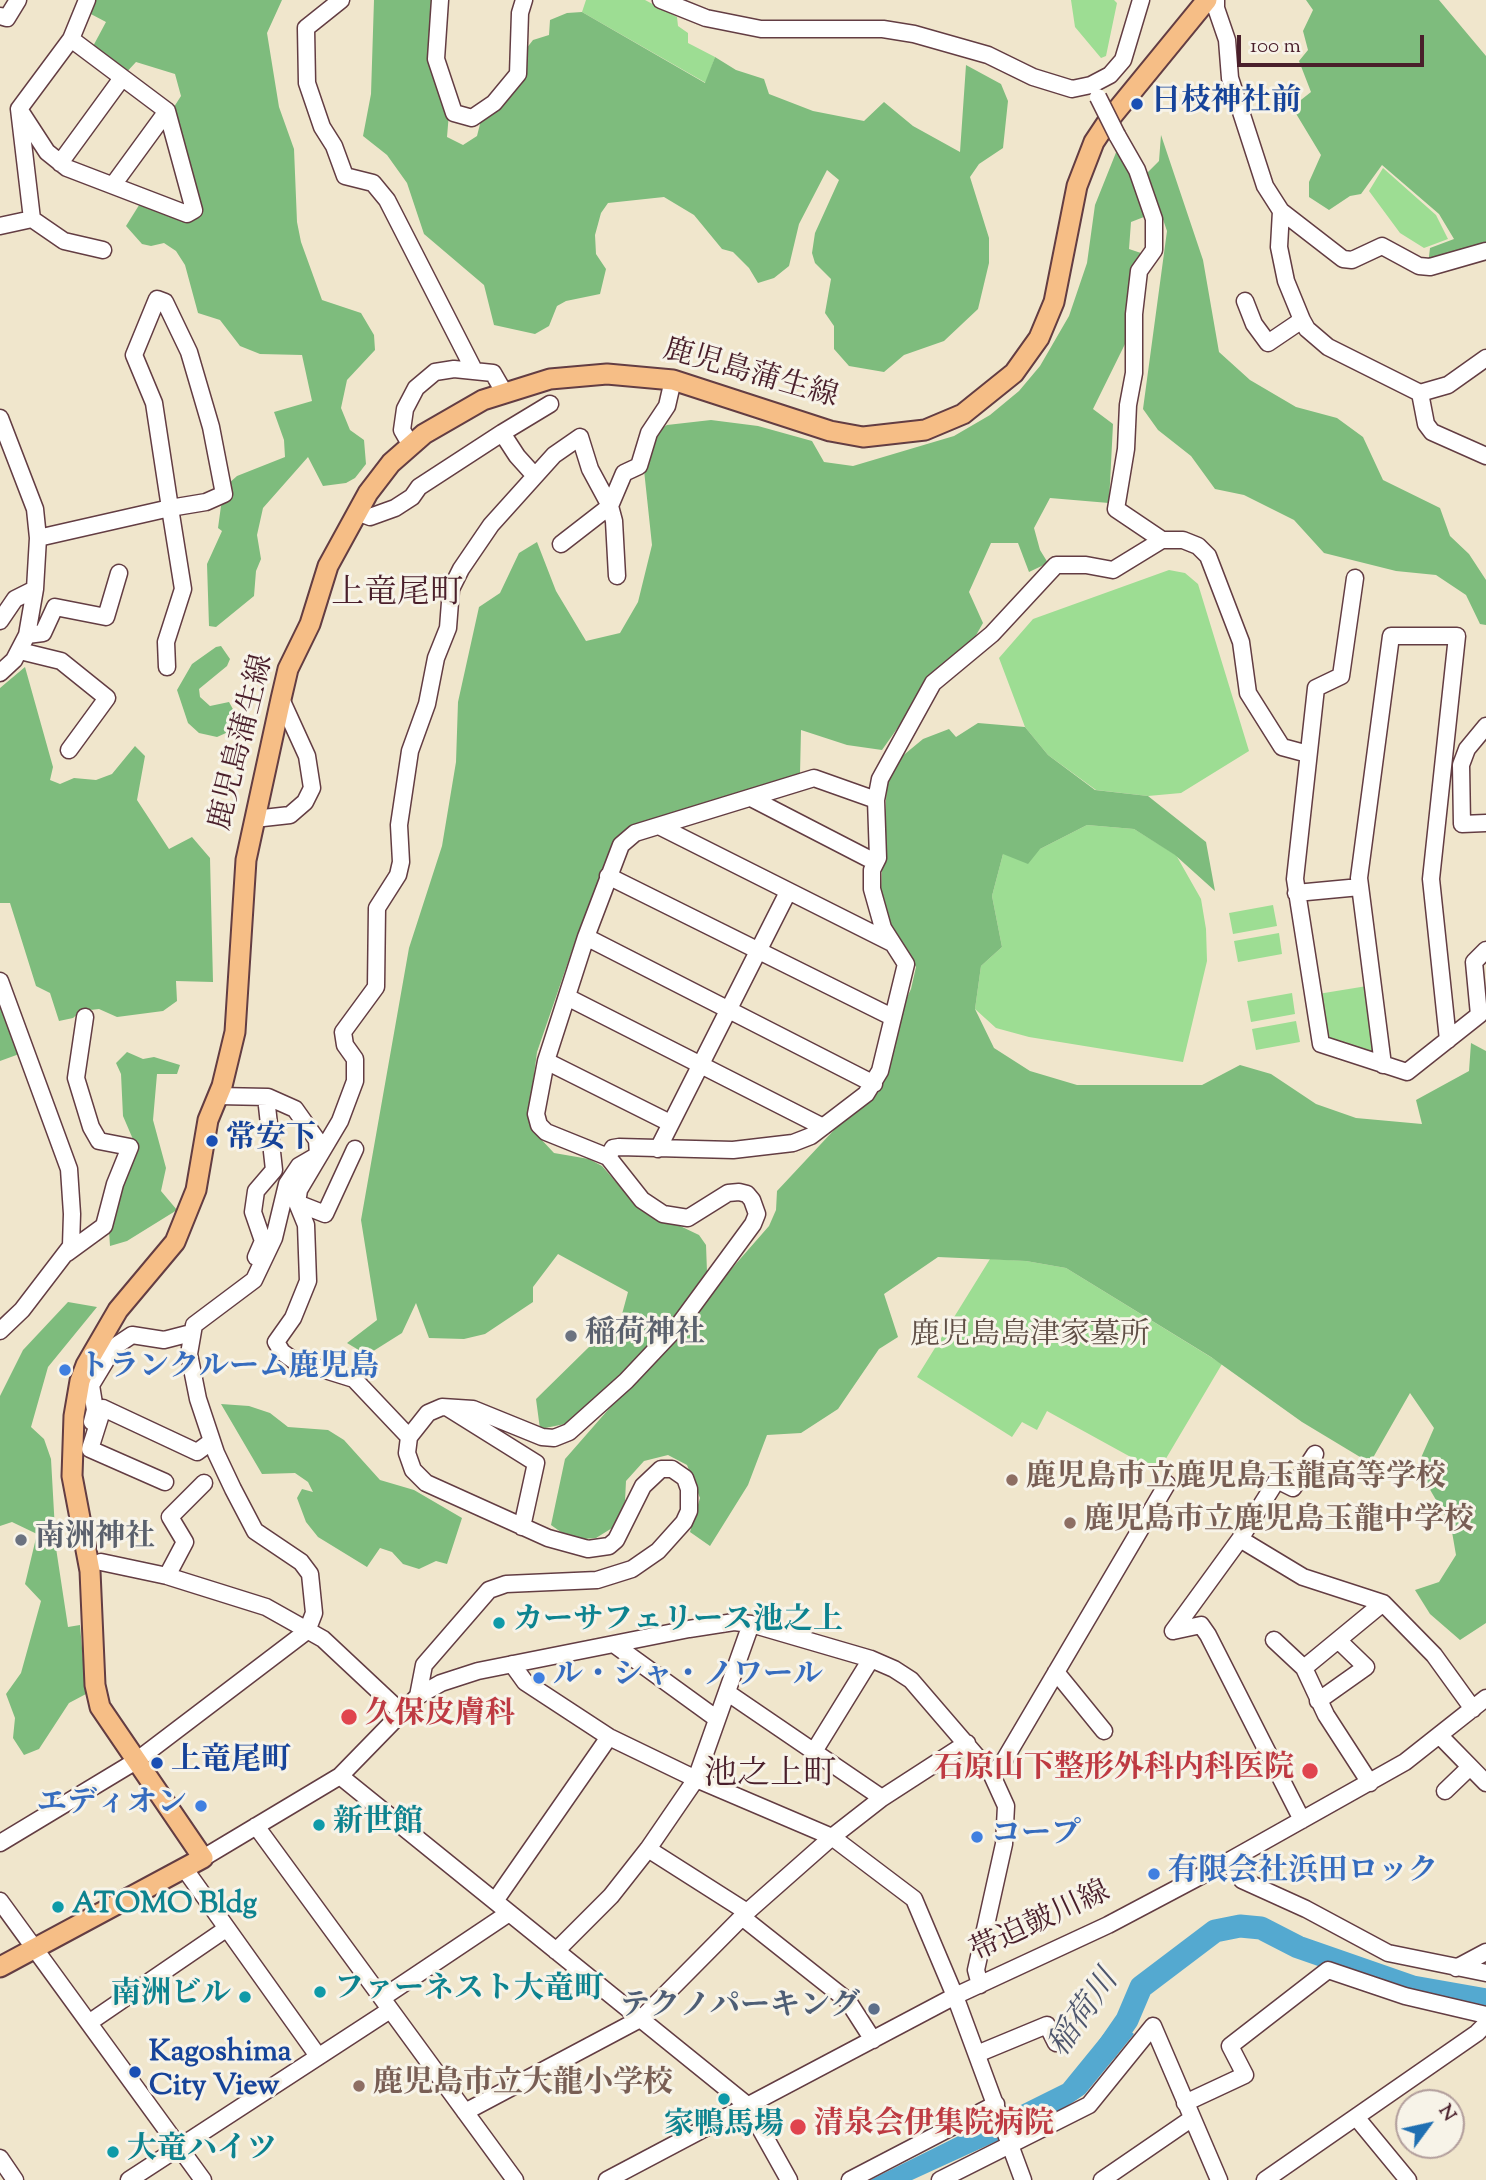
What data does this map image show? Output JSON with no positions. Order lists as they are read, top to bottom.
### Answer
{
  "streets": {
    "main road": ["鹿児島蒲生線"],
    "street": ["帯迫皷川線"]
  },
  "districts": ["上竜尾町", "池之上町"],
  "water": ["稲荷川"],
  "parks": ["鹿児島島津家墓所"],
  "places": [
    "日枝神社前",
    "常安下",
    "稲荷神社",
    "トランクルーム鹿児島",
    "鹿児島市立鹿児島玉龍高等学校",
    "鹿児島市立鹿児島玉龍中学校",
    "南洲神社",
    "カーサフェリース池之上",
    "ル・シャ・ノワール",
    "久保皮膚科",
    "上竜尾町",
    "石原山下整形外科内科医院",
    "エディオン",
    "新世館",
    "コープ",
    "有限会社浜田ロック",
    "ATOMO Bldg",
    "ファーネスト大竜町",
    "南洲ビル",
    "テクノパーキング",
    "Kagoshima City View",
    "鹿児島市立大龍小学校",
    "家鴨馬場",
    "清泉会伊集院病院",
    "大竜ハイツ"
  ],
  "scale_bar": "100 m",
  "north": "top right"
}
